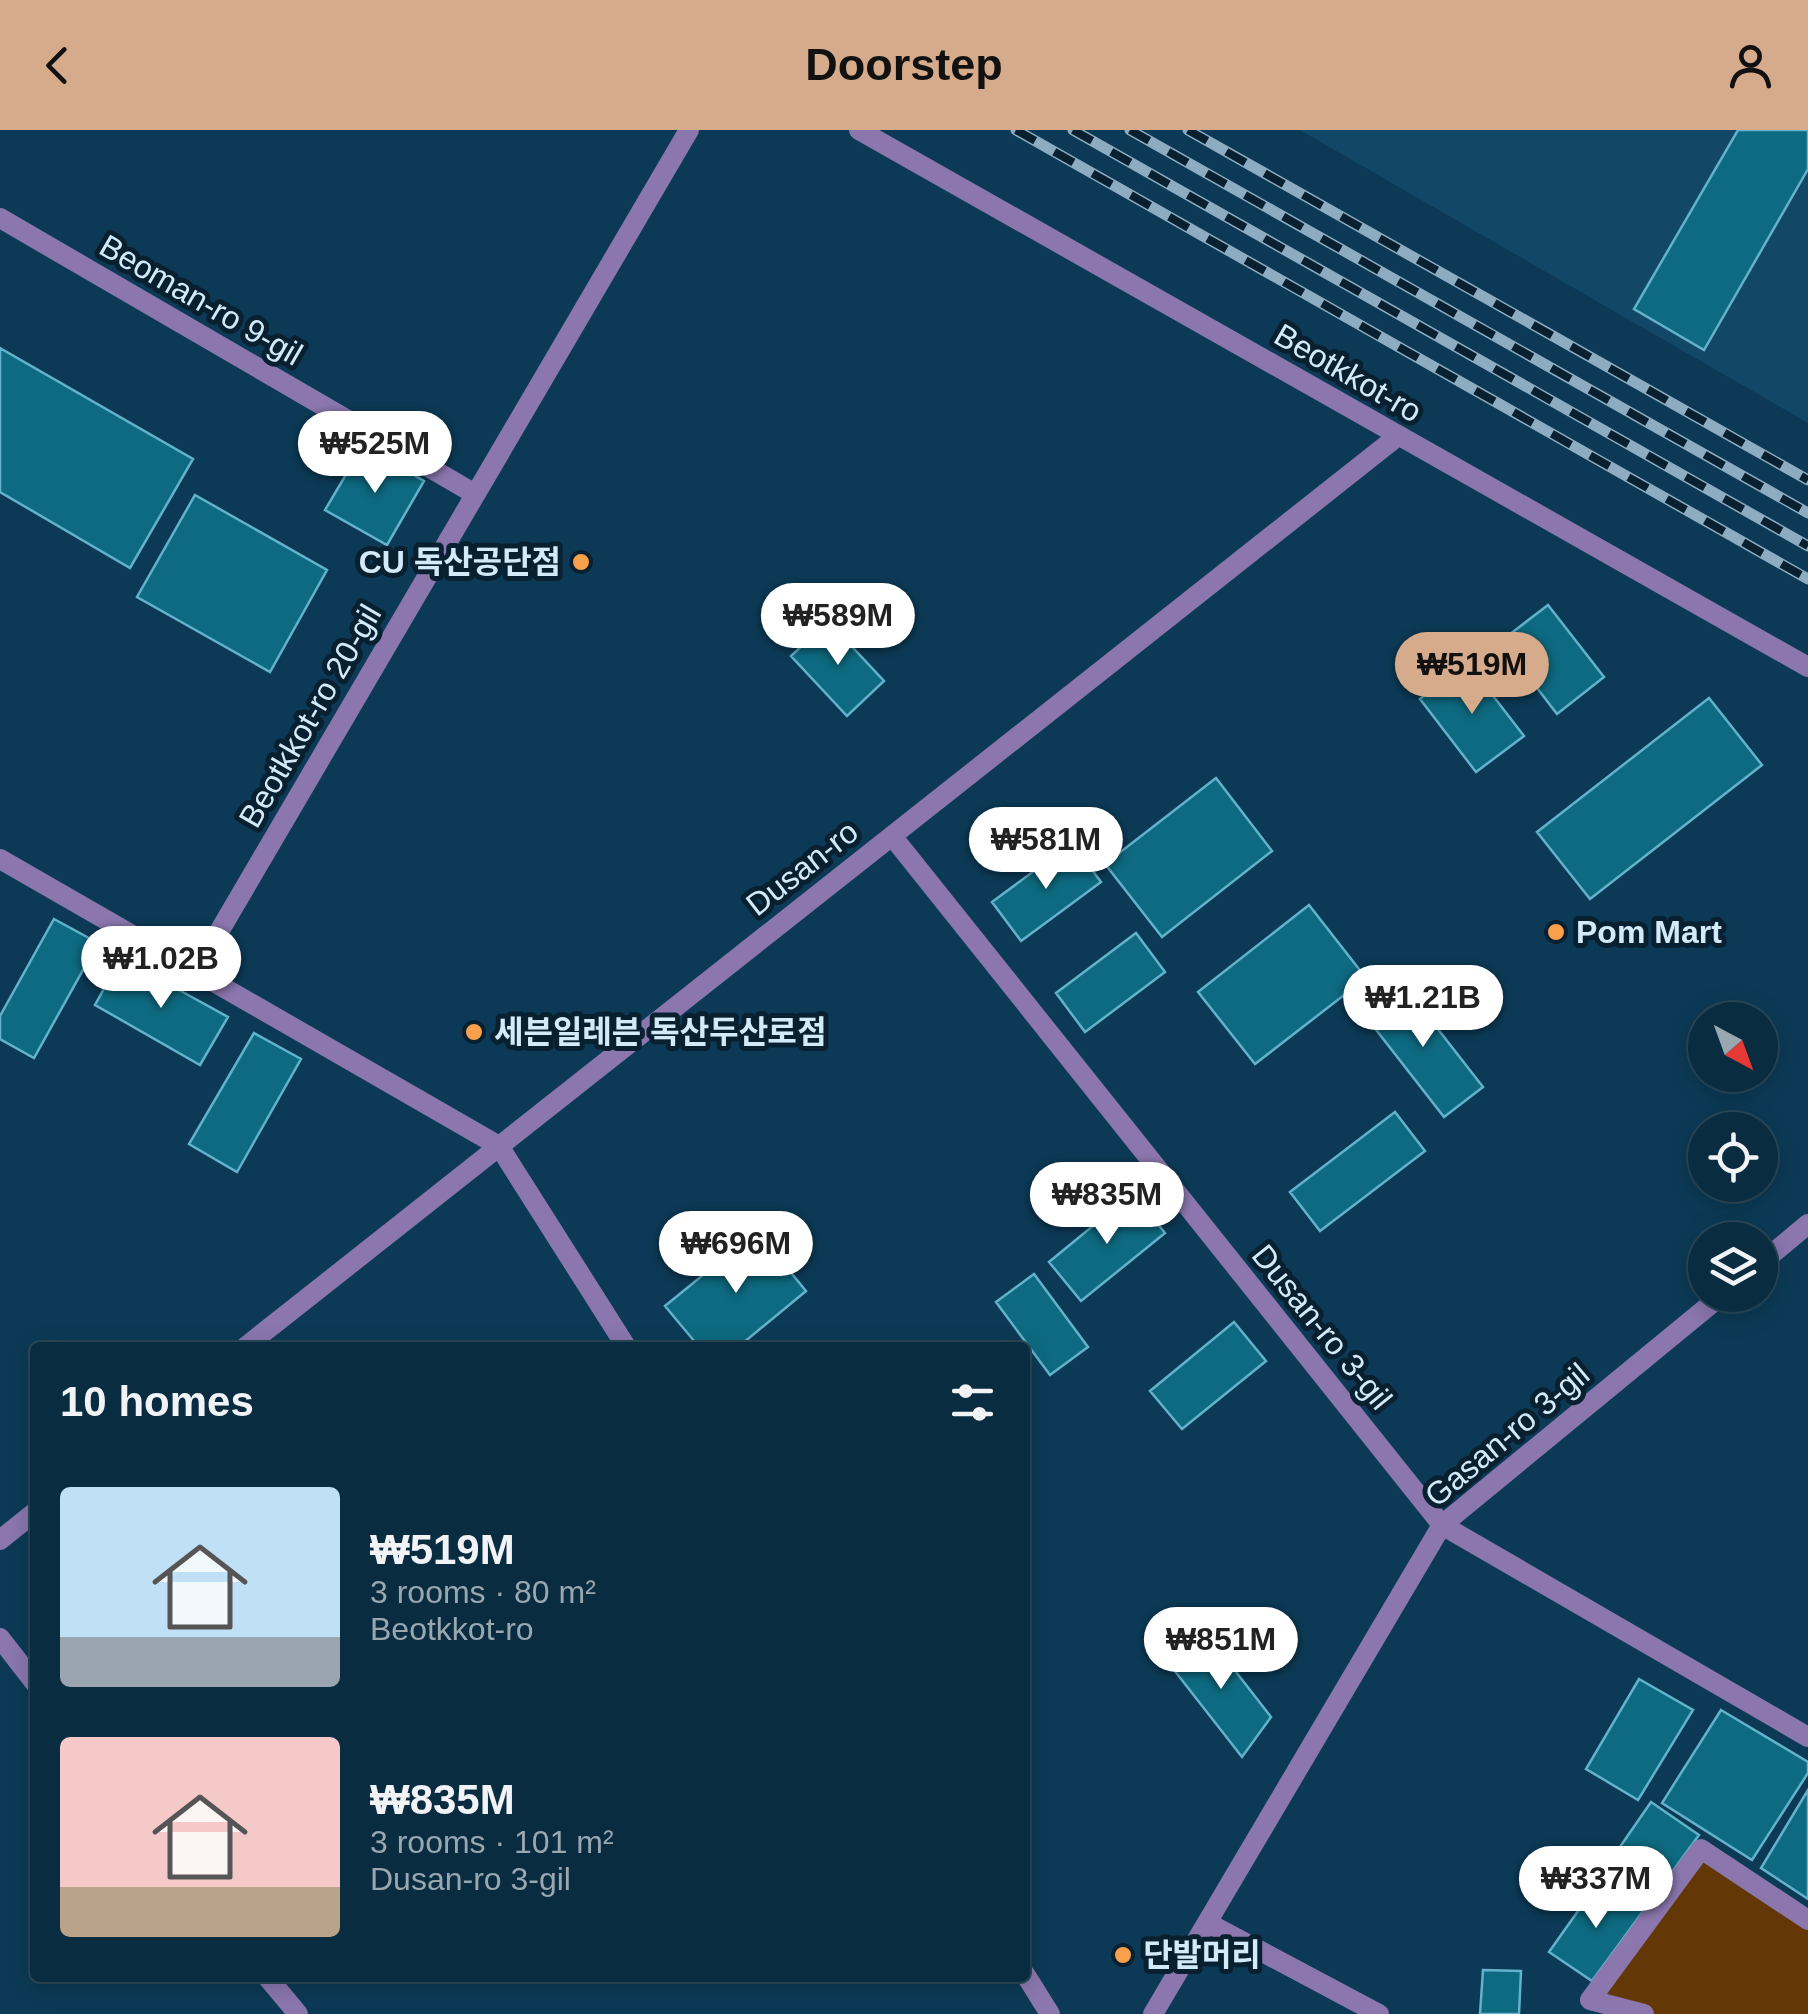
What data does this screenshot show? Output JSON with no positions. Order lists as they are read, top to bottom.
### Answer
{
  "streets": {
    "street": [
      "Beoman-ro 9-gil",
      "Beotkkot-ro",
      "Beotkkot-ro 20-gil",
      "Dusan-ro",
      "Dusan-ro 3-gil",
      "Gasan-ro 3-gil"
    ]
  },
  "crossings": [
    ["Beoman-ro 9-gil", "Beotkkot-ro 20-gil"],
    ["Beotkkot-ro", "Dusan-ro"],
    ["Dusan-ro", "Dusan-ro 3-gil"],
    ["Dusan-ro 3-gil", "Gasan-ro 3-gil"]
  ],
  "places": [
    "CU 독산공단점",
    "Pom Mart",
    "세븐일레븐 독산두산로점",
    "단발머리"
  ],
  "north": "bottom right",
  "page": {
    "header": "Doorstep",
    "price": [
      "₩525M",
      "₩589M",
      "₩519M",
      "₩581M",
      "₩1.02B",
      "₩1.21B",
      "₩835M",
      "₩696M",
      "₩851M",
      "₩337M"
    ],
    "heading": "10 homes",
    "list": [
      {
        "name": "₩519M",
        "note": "3 rooms · 80 m² · Beotkkot-ro"
      },
      {
        "name": "₩835M",
        "note": "3 rooms · 101 m² · Dusan-ro 3-gil"
      }
    ]
  }
}
